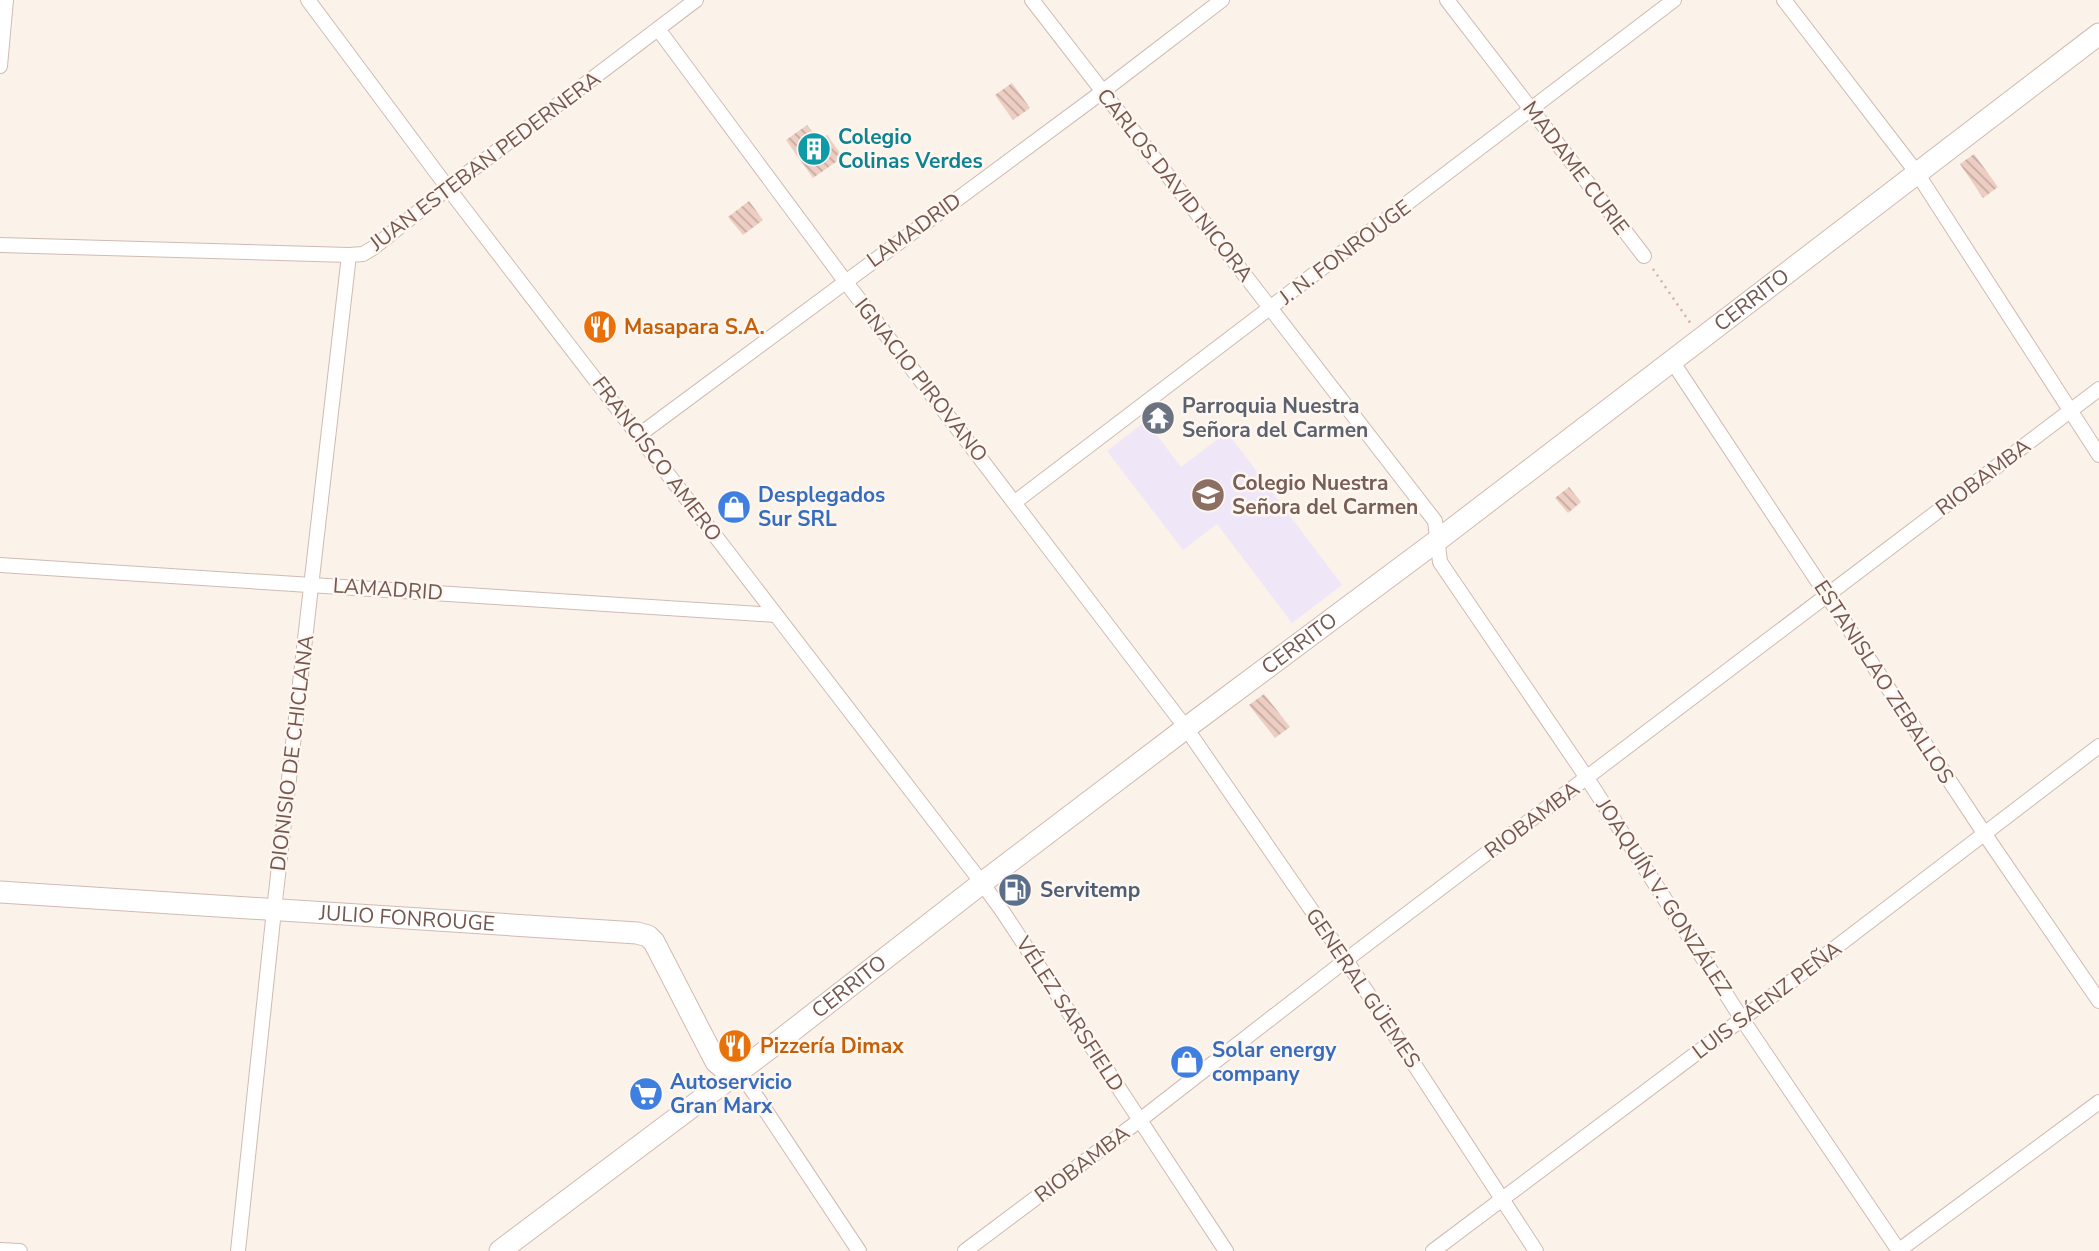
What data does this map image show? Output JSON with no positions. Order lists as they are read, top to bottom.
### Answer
{
  "streets": {
    "main road": ["CERRITO", "JULIO FONROUGE"],
    "street": [
      "JUAN ESTEBAN PEDERNERA",
      "MADAME CURIE",
      "CARLOS DAVID NICORA",
      "LAMADRID",
      "J. N. FONROUGE",
      "IGNACIO PIROVANO",
      "FRANCISCO AMERO",
      "RIOBAMBA",
      "ESTANISLAO ZEBALLOS",
      "DIONISIO DE CHICLANA",
      "JOAQUÍN V. GONZÁLEZ",
      "GENERAL GÜEMES",
      "LUIS SÁENZ PEÑA",
      "VÉLEZ SARSFIELD"
    ]
  },
  "crossings": [
    ["JUAN ESTEBAN PEDERNERA", "IGNACIO PIROVANO"],
    ["JUAN ESTEBAN PEDERNERA", "FRANCISCO AMERO"],
    ["JUAN ESTEBAN PEDERNERA", "DIONISIO DE CHICLANA"],
    ["MADAME CURIE", "J. N. FONROUGE"],
    ["MADAME CURIE", "CERRITO"],
    ["CARLOS DAVID NICORA", "LAMADRID"],
    ["CARLOS DAVID NICORA", "J. N. FONROUGE"],
    ["CARLOS DAVID NICORA", "CERRITO"],
    ["CARLOS DAVID NICORA", "JOAQUÍN V. GONZÁLEZ"],
    ["LAMADRID", "IGNACIO PIROVANO"],
    ["LAMADRID", "FRANCISCO AMERO"],
    ["LAMADRID", "DIONISIO DE CHICLANA"],
    ["J. N. FONROUGE", "IGNACIO PIROVANO"],
    ["CERRITO", "IGNACIO PIROVANO"],
    ["CERRITO", "FRANCISCO AMERO"],
    ["CERRITO", "ESTANISLAO ZEBALLOS"],
    ["CERRITO", "JOAQUÍN V. GONZÁLEZ"],
    ["CERRITO", "JULIO FONROUGE"],
    ["CERRITO", "GENERAL GÜEMES"],
    ["CERRITO", "VÉLEZ SARSFIELD"],
    ["IGNACIO PIROVANO", "GENERAL GÜEMES"],
    ["FRANCISCO AMERO", "VÉLEZ SARSFIELD"],
    ["RIOBAMBA", "ESTANISLAO ZEBALLOS"],
    ["RIOBAMBA", "JOAQUÍN V. GONZÁLEZ"],
    ["RIOBAMBA", "GENERAL GÜEMES"],
    ["RIOBAMBA", "VÉLEZ SARSFIELD"],
    ["ESTANISLAO ZEBALLOS", "LUIS SÁENZ PEÑA"],
    ["DIONISIO DE CHICLANA", "JULIO FONROUGE"],
    ["JOAQUÍN V. GONZÁLEZ", "LUIS SÁENZ PEÑA"],
    ["GENERAL GÜEMES", "LUIS SÁENZ PEÑA"]
  ],
  "places": {
    "building": ["Colegio Colinas Verdes"],
    "restaurant": ["Masapara S.A.", "Pizzería Dimax"],
    "temple": ["Parroquia Nuestra Señora del Carmen"],
    "school or university": ["Colegio Nuestra Señora del Carmen"],
    "shop": ["Desplegados Sur SRL", "Solar energy company"],
    "fuel station": ["Servitemp"],
    "supermarket": ["Autoservicio Gran Marx"]
  }
}
